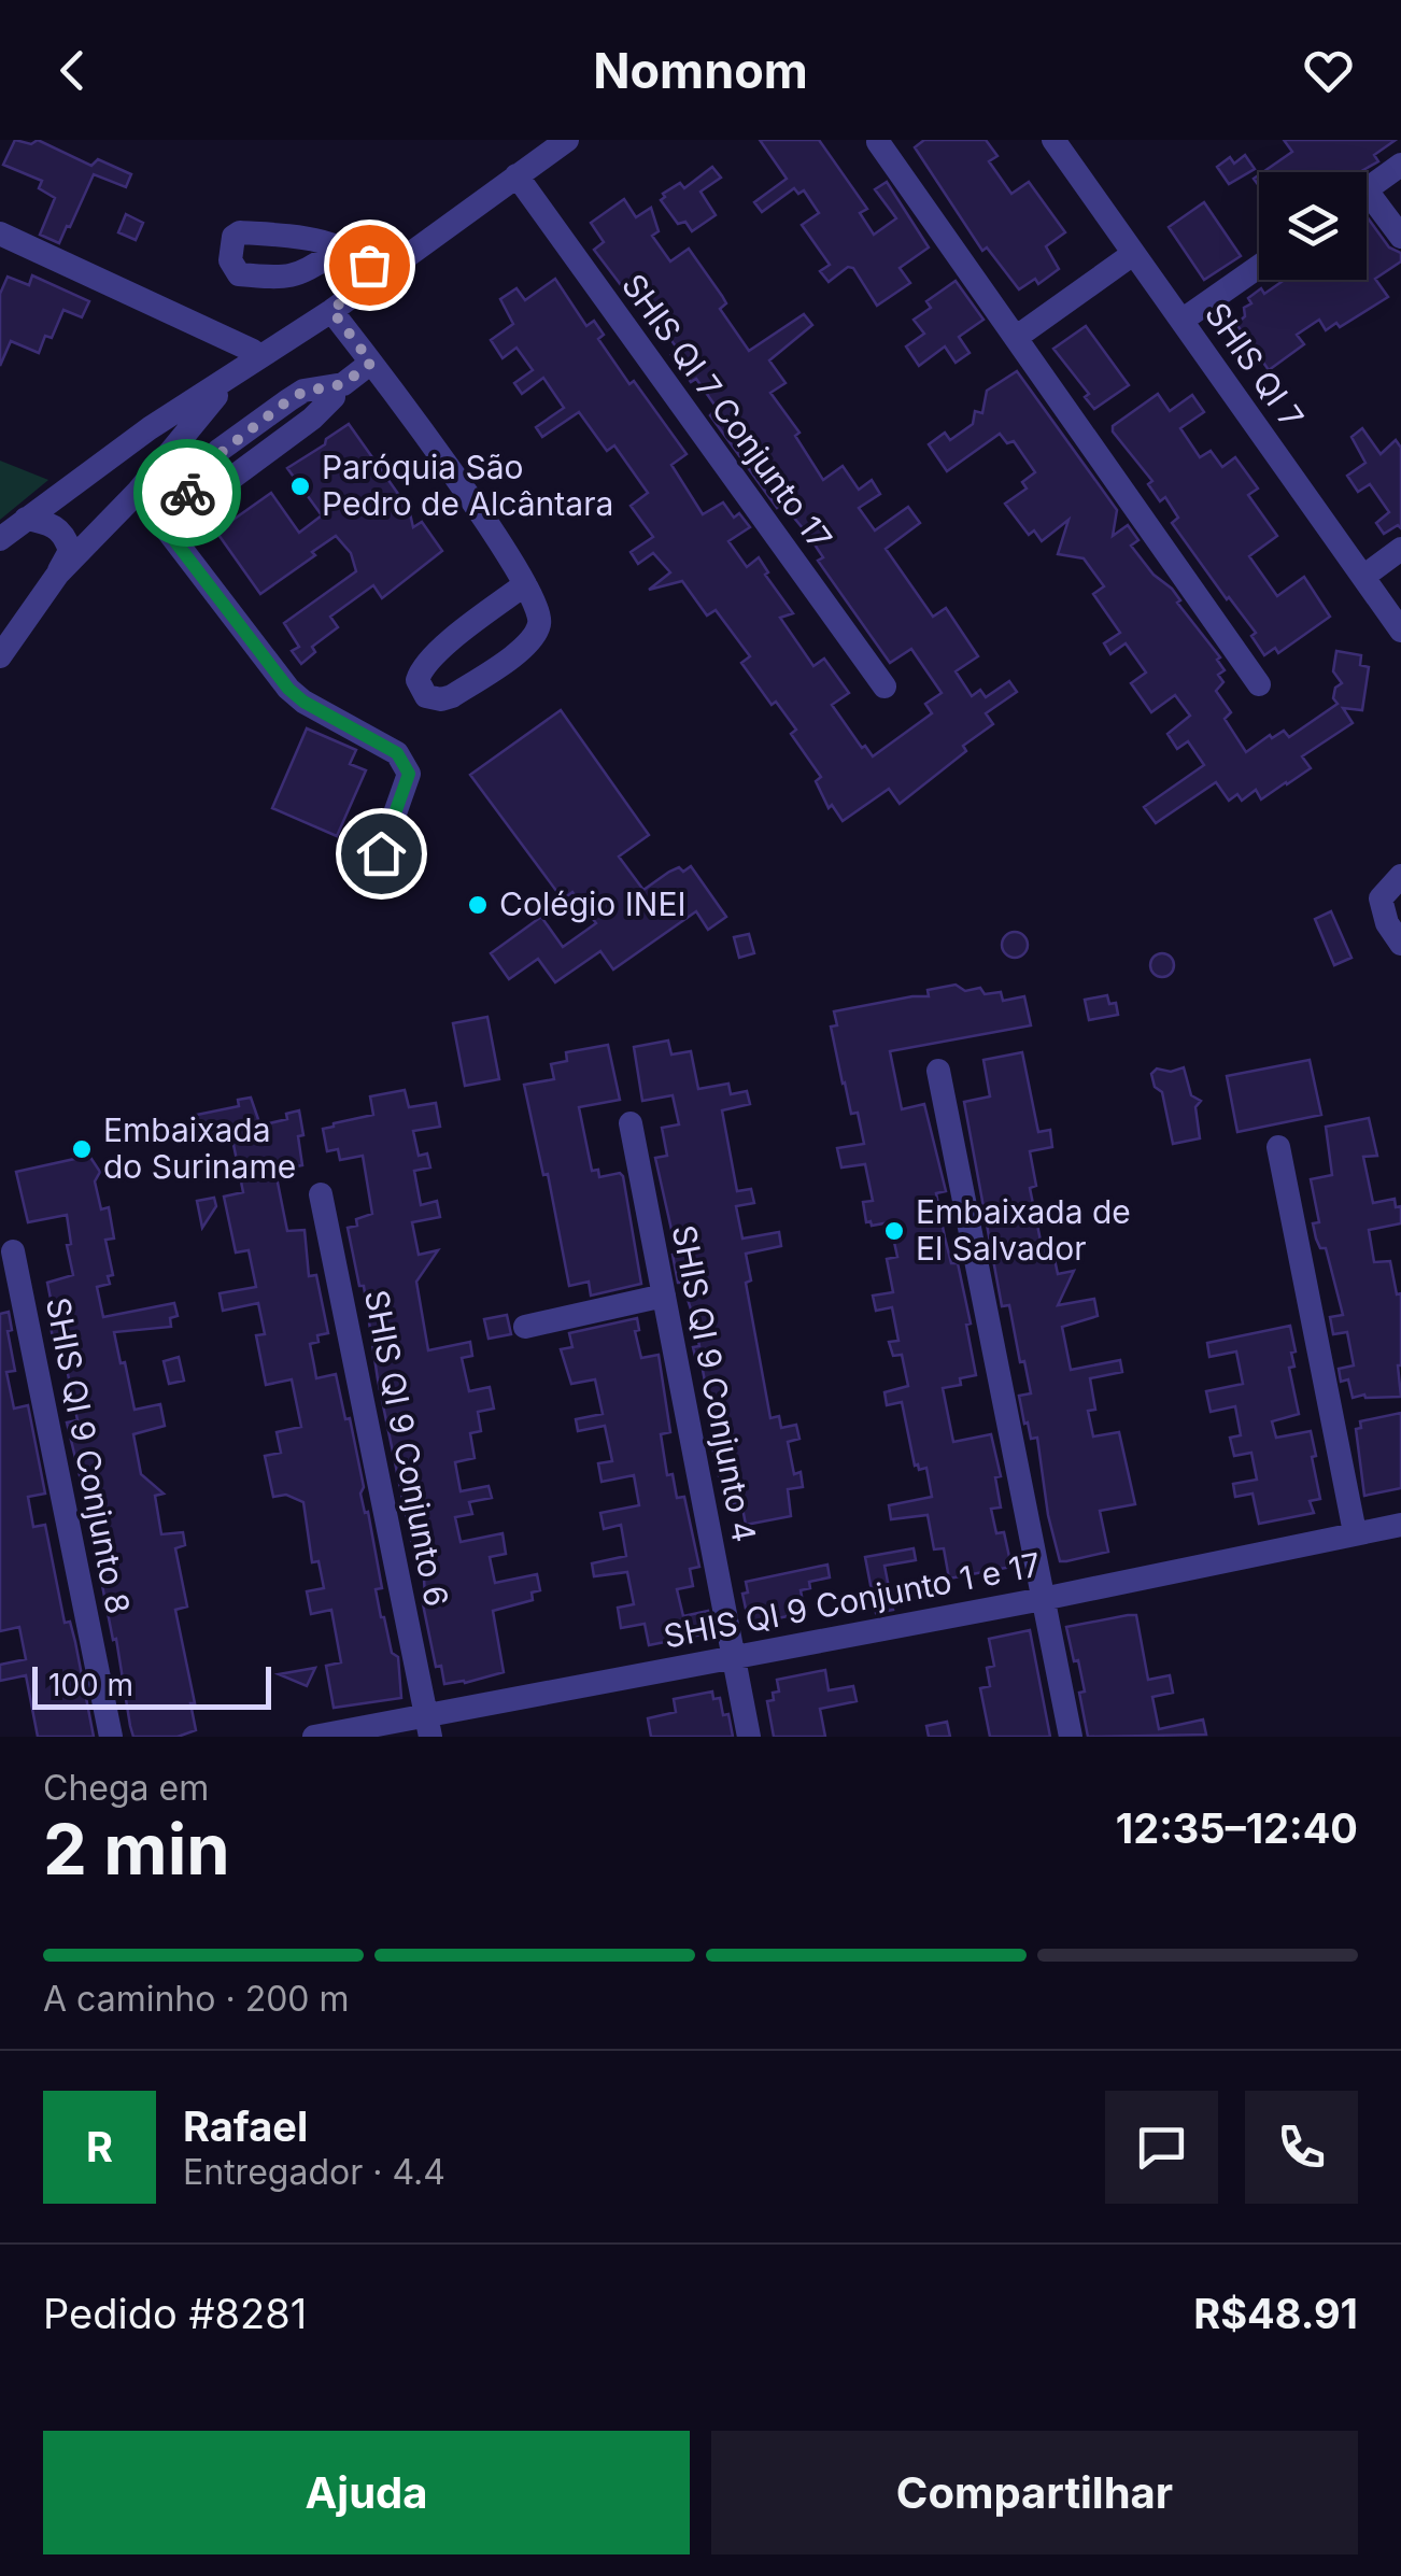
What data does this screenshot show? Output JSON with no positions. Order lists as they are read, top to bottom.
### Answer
{
  "streets": {
    "street": [
      "SHIS QI 7",
      "SHIS QI 7 Conjunto 17",
      "SHIS QI 9 Conjunto 4",
      "SHIS QI 9 Conjunto 6",
      "SHIS QI 9 Conjunto 8",
      "SHIS QI 9 Conjunto 1 e 17"
    ]
  },
  "crossings": [
    ["SHIS QI 9 Conjunto 4", "SHIS QI 9 Conjunto 1 e 17"],
    ["SHIS QI 9 Conjunto 6", "SHIS QI 9 Conjunto 1 e 17"]
  ],
  "places": [
    "Paróquia São Pedro de Alcântara",
    "Colégio INEI",
    "Embaixada do Suriname",
    "Embaixada de El Salvador"
  ],
  "scale_bar": "100 m",
  "page": {
    "header": "Nomnom",
    "scale": "100 m",
    "heading": ["2 min", "Chega em", "12:35–12:40"],
    "panel": [
      "Rafael",
      "Entregador · 4.4",
      "Pedido #8281",
      "R$48.91"
    ],
    "bar": "A caminho · 200 m",
    "round": "R",
    "buttons": ["Ajuda", "Compartilhar"]
  }
}
